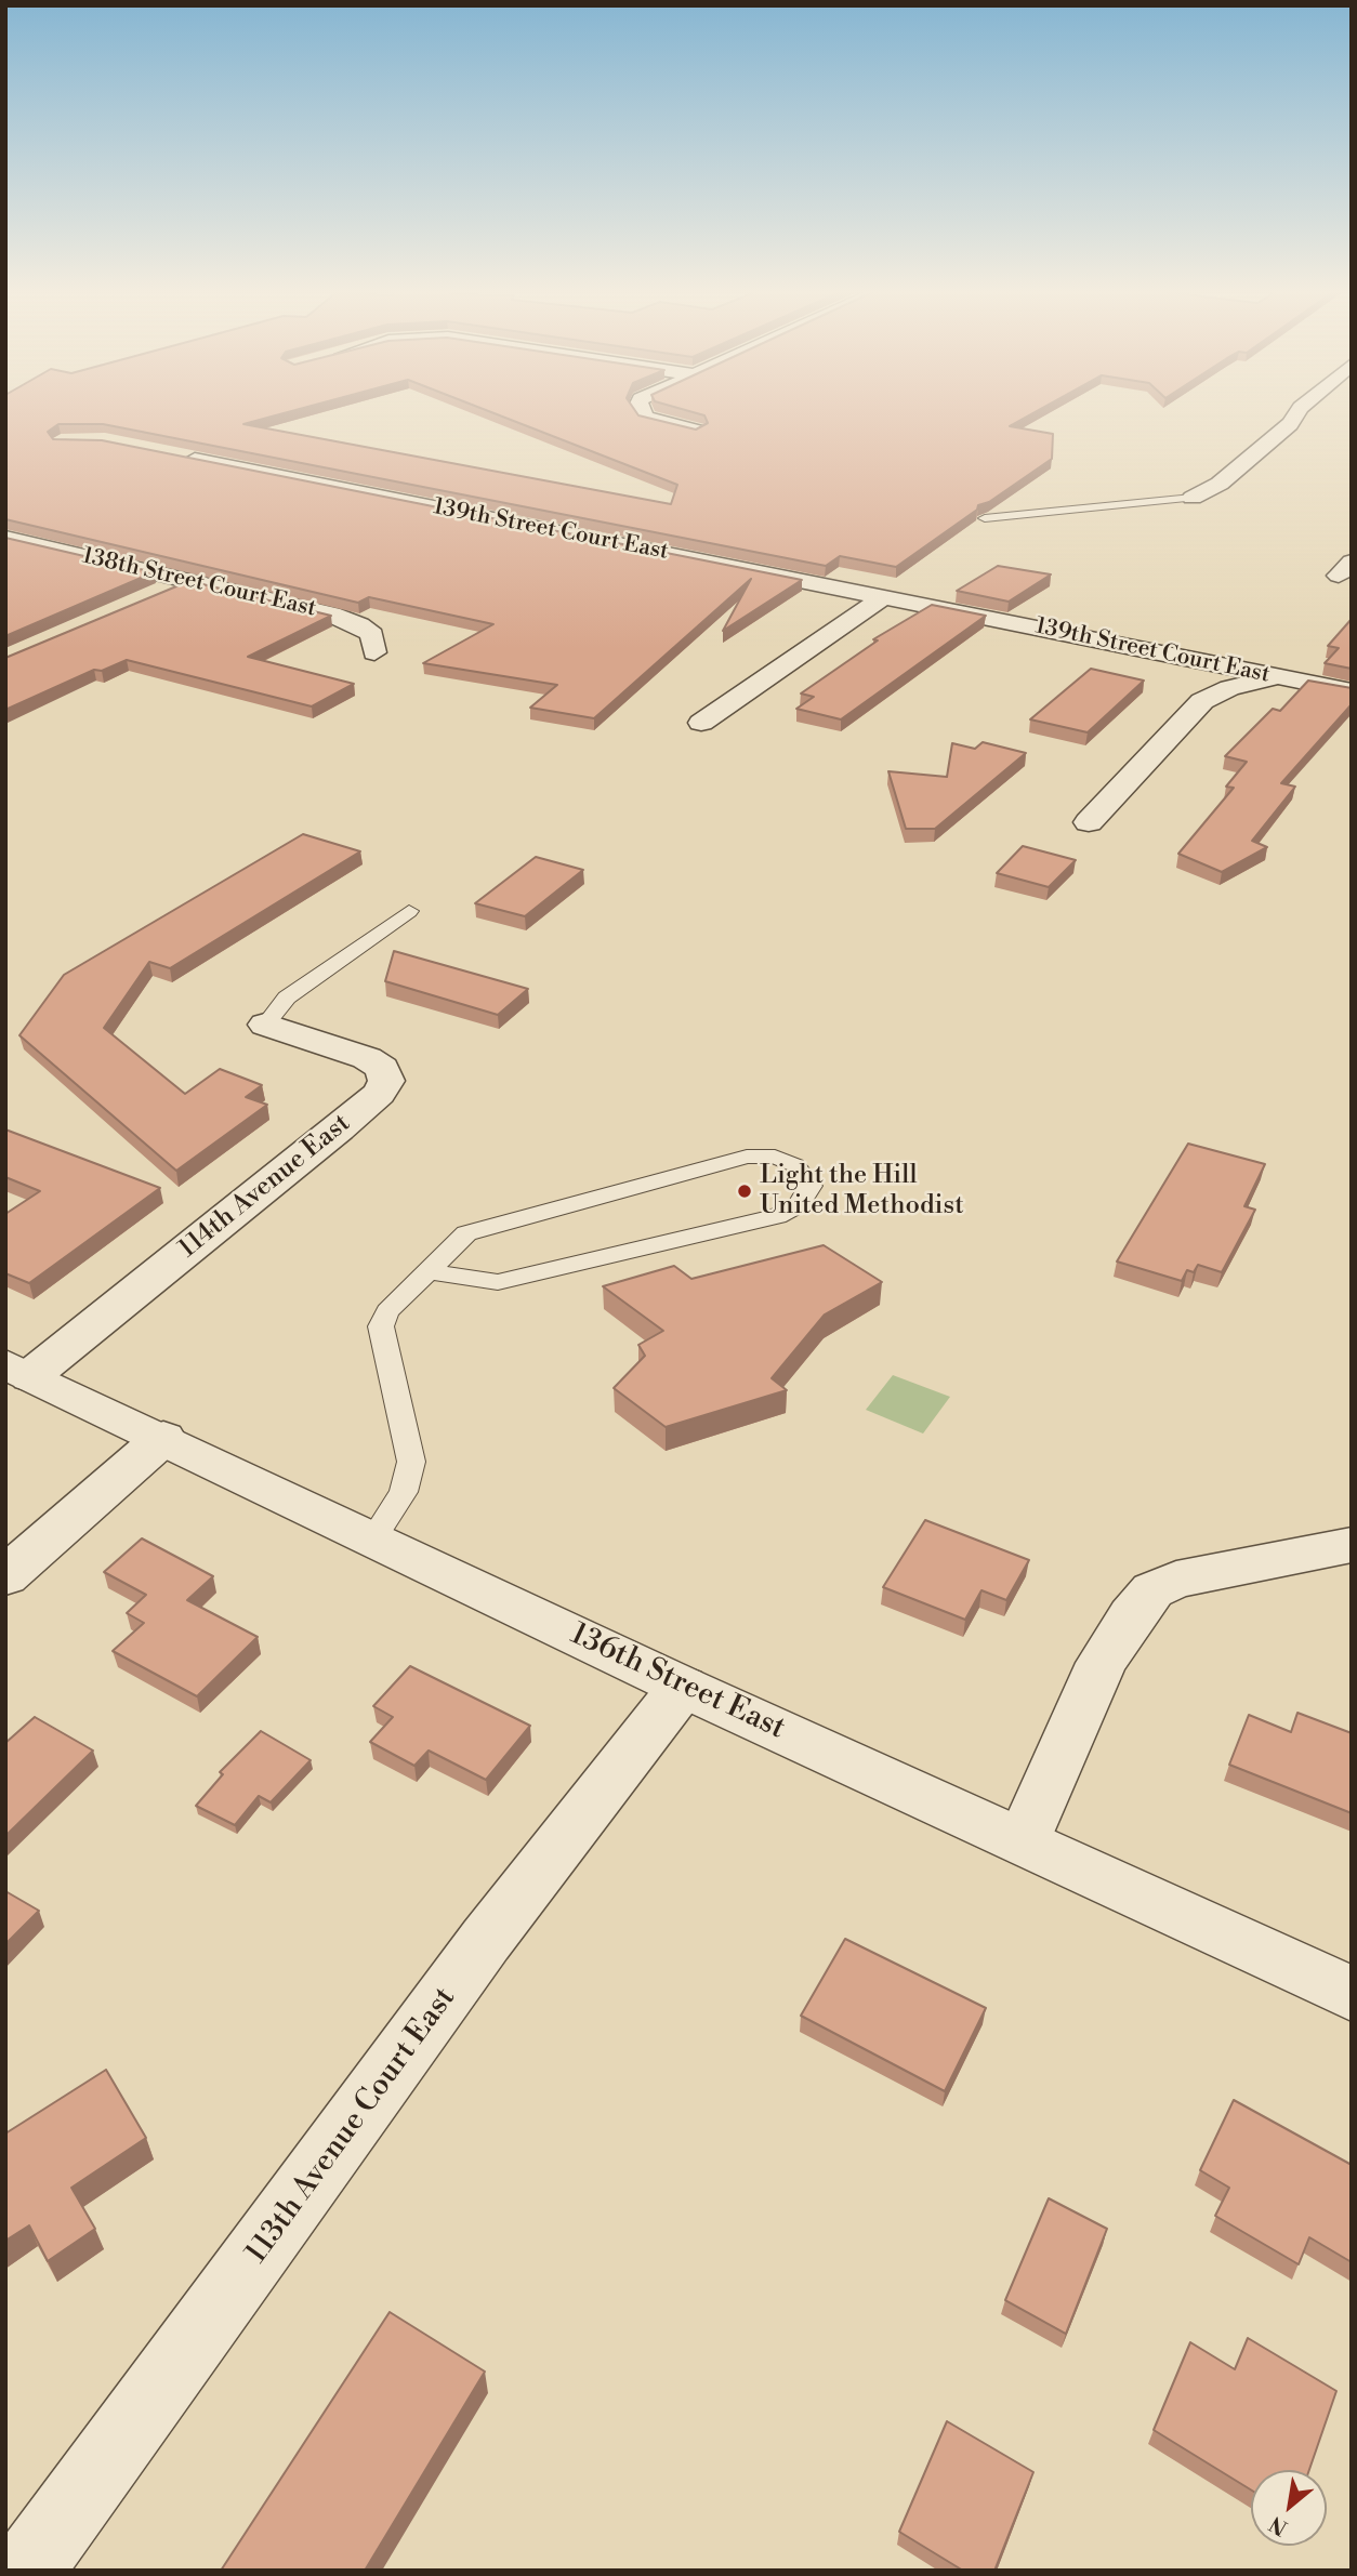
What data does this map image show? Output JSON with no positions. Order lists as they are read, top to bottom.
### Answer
{
  "streets": {
    "street": [
      "139th Street Court East",
      "138th Street Court East",
      "114th Avenue East",
      "136th Street East",
      "113th Avenue Court East"
    ]
  },
  "crossings": [
    ["114th Avenue East", "136th Street East"],
    ["136th Street East", "113th Avenue Court East"]
  ],
  "places": ["Light the Hill United Methodist"],
  "north": "bottom left"
}
